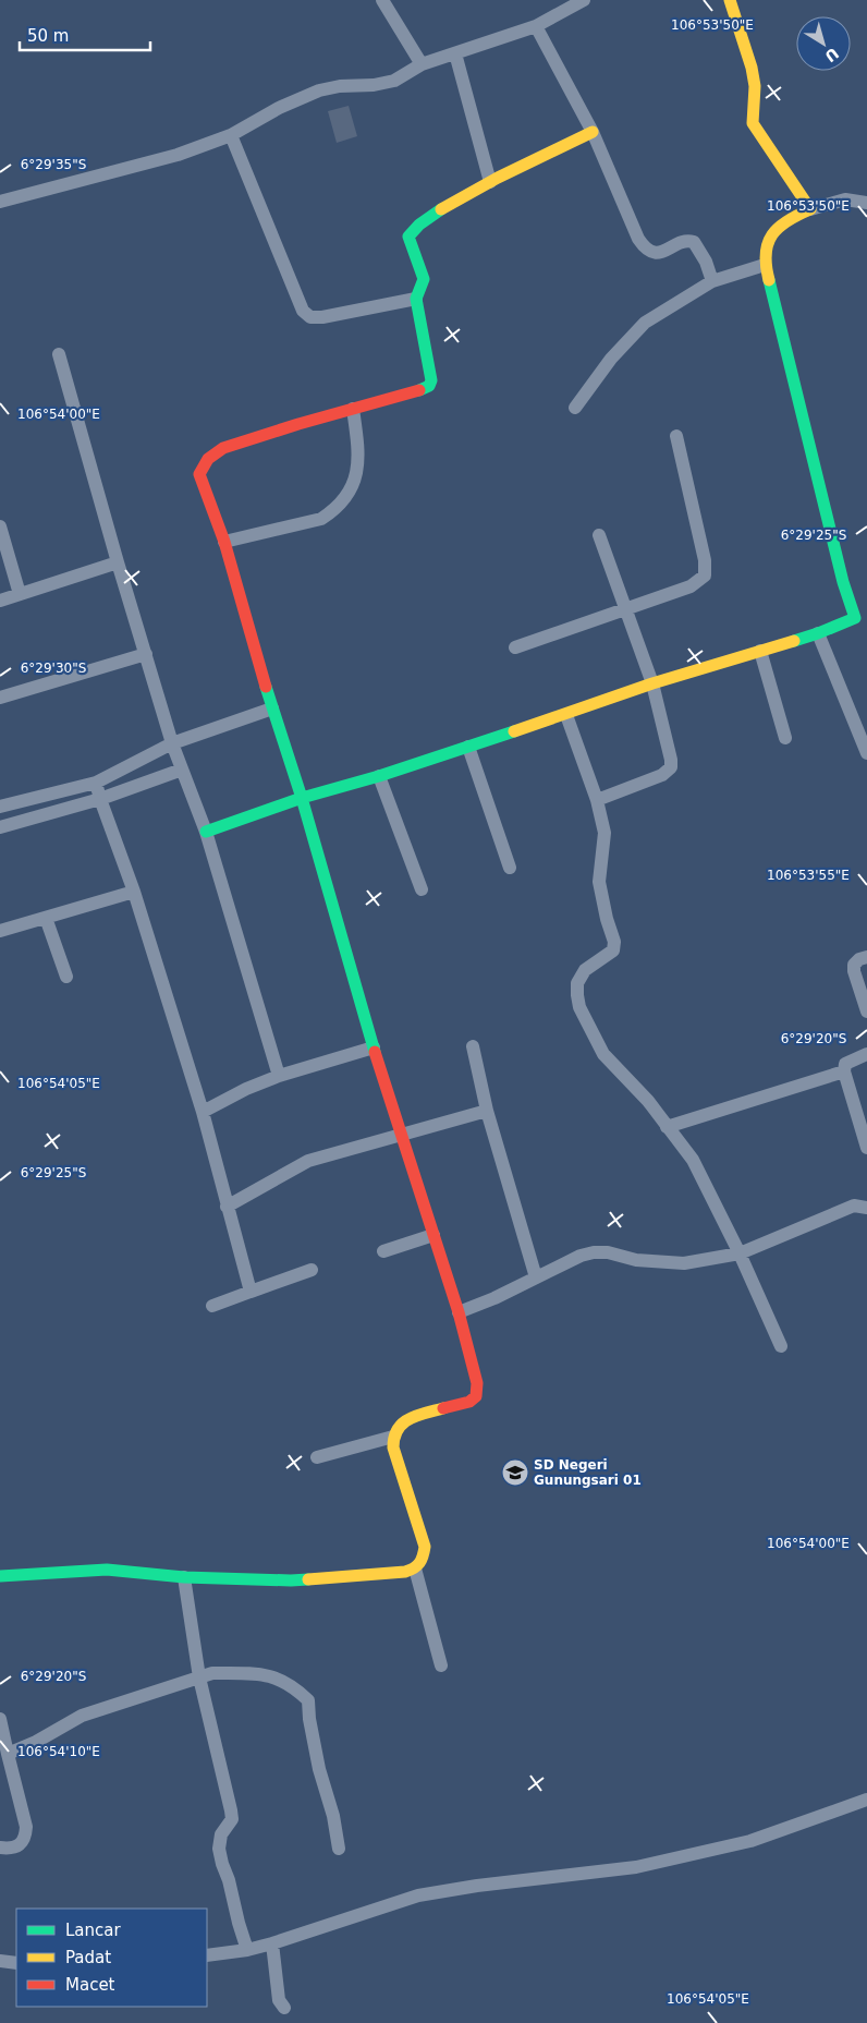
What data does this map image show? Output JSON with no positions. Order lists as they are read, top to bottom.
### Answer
{
  "places": {
    "school or university": ["SD Negeri Gunungsari 01"]
  },
  "legend": ["Lancar", "Padat", "Macet"],
  "scale_bar": "50 m",
  "north": "bottom right",
  "coordinates": [
    "106°53'50\"E",
    "6°29'35\"S",
    "106°54'00\"E",
    "6°29'25\"S",
    "6°29'30\"S",
    "106°53'55\"E",
    "6°29'20\"S",
    "106°54'05\"E",
    "106°54'10\"E"
  ]
}
